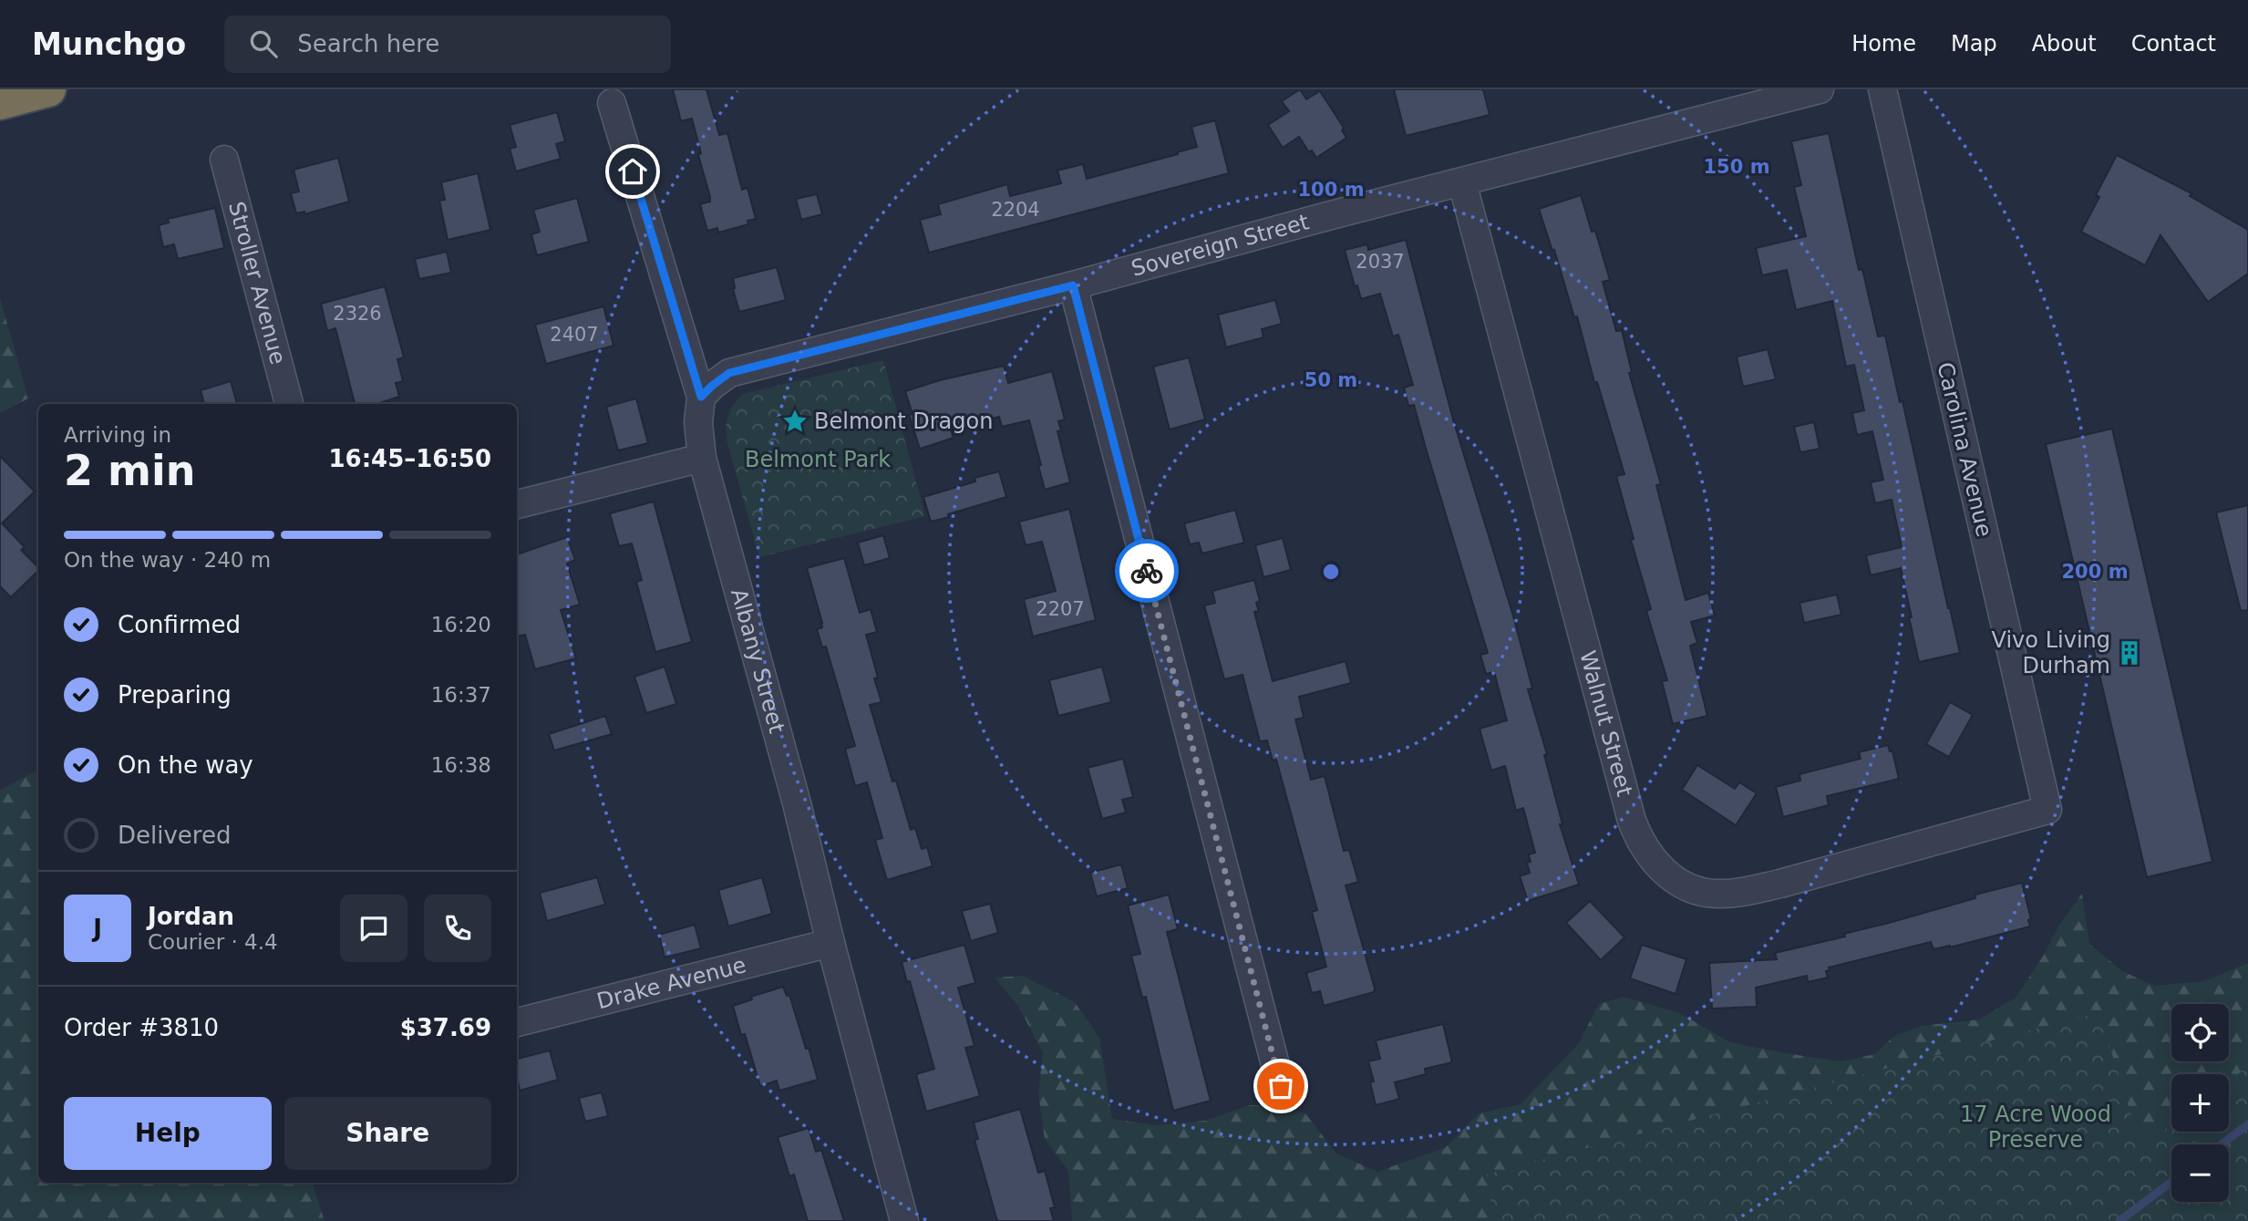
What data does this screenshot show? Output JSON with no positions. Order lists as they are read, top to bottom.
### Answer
{
  "streets": {
    "street": [
      "Sovereign Street",
      "Stroller Avenue",
      "Carolina Avenue",
      "Albany Street",
      "Walnut Street",
      "Drake Avenue"
    ]
  },
  "crossings": [
    ["Sovereign Street", "Albany Street"],
    ["Sovereign Street", "Walnut Street"],
    ["Carolina Avenue", "Walnut Street"],
    ["Albany Street", "Drake Avenue"]
  ],
  "parks": ["Belmont Park", "17 Acre Wood Preserve"],
  "places": {
    "place": ["Belmont Dragon"],
    "building": ["Vivo Living Durham"]
  },
  "house_numbers": [
    "2204",
    "2037",
    "2326",
    "2407",
    "2207"
  ],
  "page": {
    "header": "Munchgo",
    "search": "Search here",
    "nav": [
      "Home",
      "Map",
      "About",
      "Contact"
    ],
    "heading": ["2 min", "Arriving in", "16:45–16:50"],
    "panel": [
      "Jordan",
      "Courier · 4.4",
      "Order #3810",
      "$37.69"
    ],
    "bar": "On the way · 240 m",
    "list": [
      ["Confirmed", "16:20"],
      ["Preparing", "16:37"],
      ["On the way", "16:38"],
      "Delivered"
    ],
    "round": "J",
    "map_buttons": ["+", "−"],
    "buttons": ["Help", "Share"]
  },
  "rings": [
    "150 m",
    "100 m",
    "50 m",
    "200 m"
  ]
}
